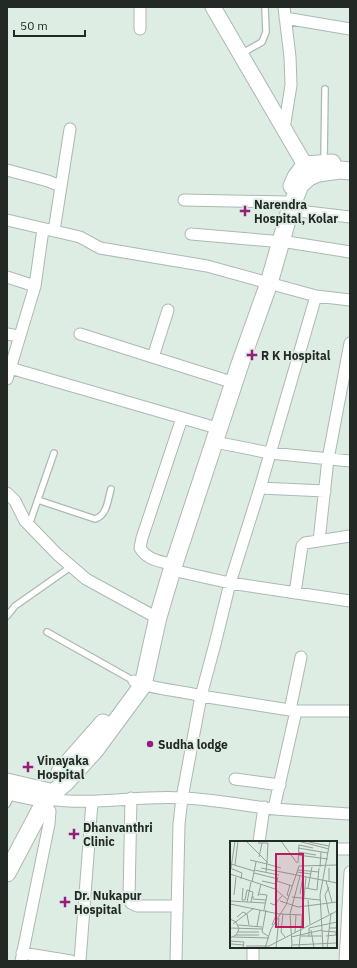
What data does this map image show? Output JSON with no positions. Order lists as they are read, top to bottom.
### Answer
{
  "places": {
    "health": [
      "Narendra Hospital, Kolar",
      "R K Hospital",
      "Vinayaka Hospital",
      "Dhanvanthri Clinic",
      "Dr. Nukapur Hospital"
    ],
    "other": ["Sudha lodge"]
  },
  "scale_bar": "50 m"
}
